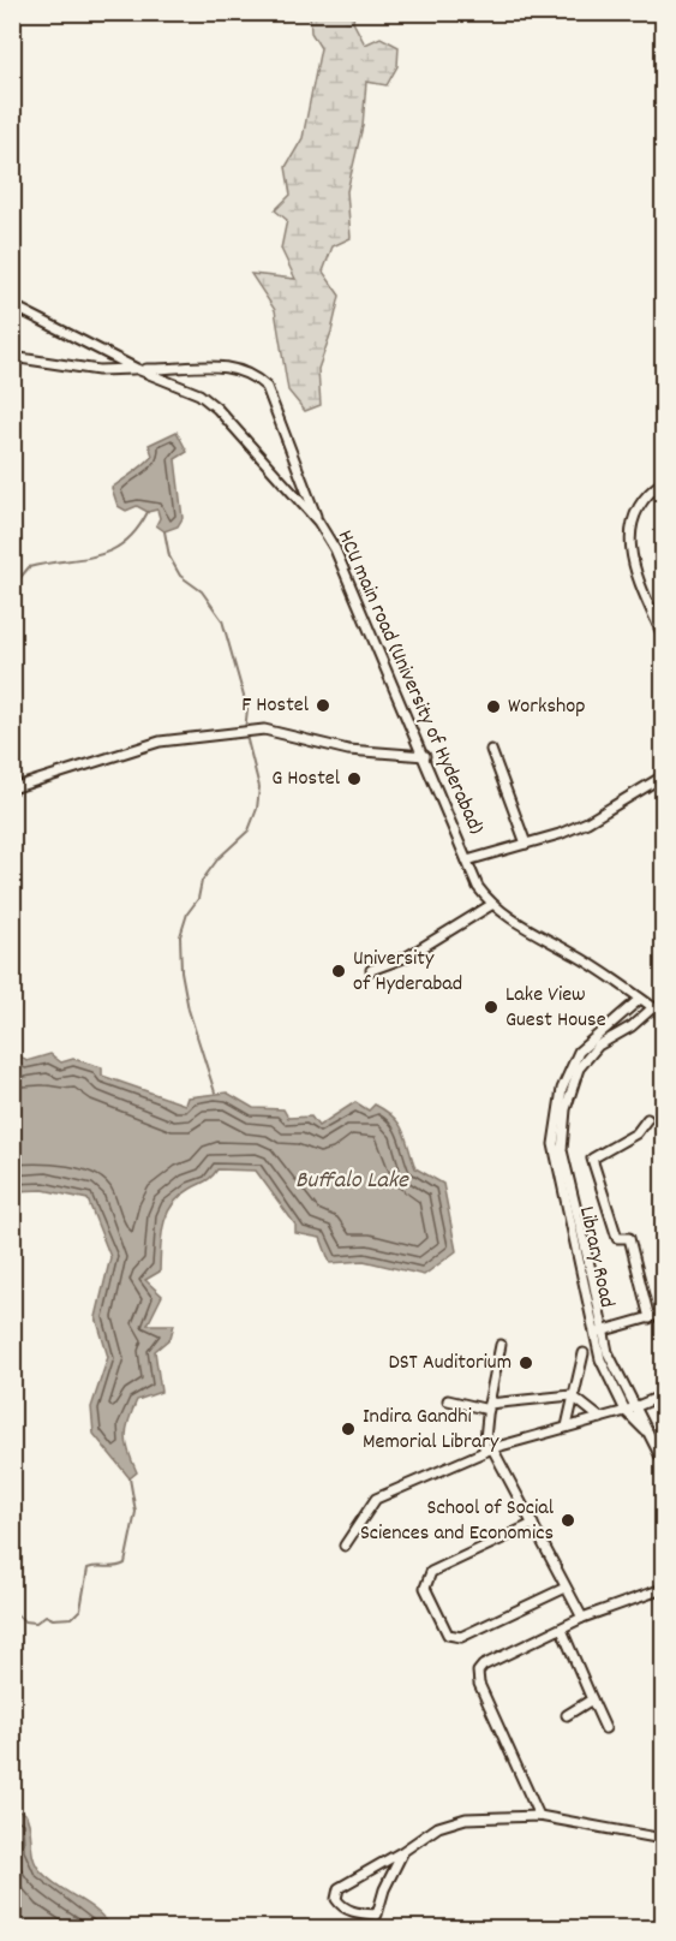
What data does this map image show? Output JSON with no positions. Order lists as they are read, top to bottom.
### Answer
{
  "streets": {
    "street": ["HCU main road (University of Hyderabad)", "Library Road"]
  },
  "crossings": [
    ["HCU main road (University of Hyderabad)", "Library Road"]
  ],
  "water": ["Buffalo Lake"],
  "places": [
    "F Hostel",
    "Workshop",
    "G Hostel",
    "University of Hyderabad",
    "Lake View Guest House",
    "DST Auditorium",
    "Indira Gandhi Memorial Library",
    "School of Social Sciences and Economics"
  ]
}
